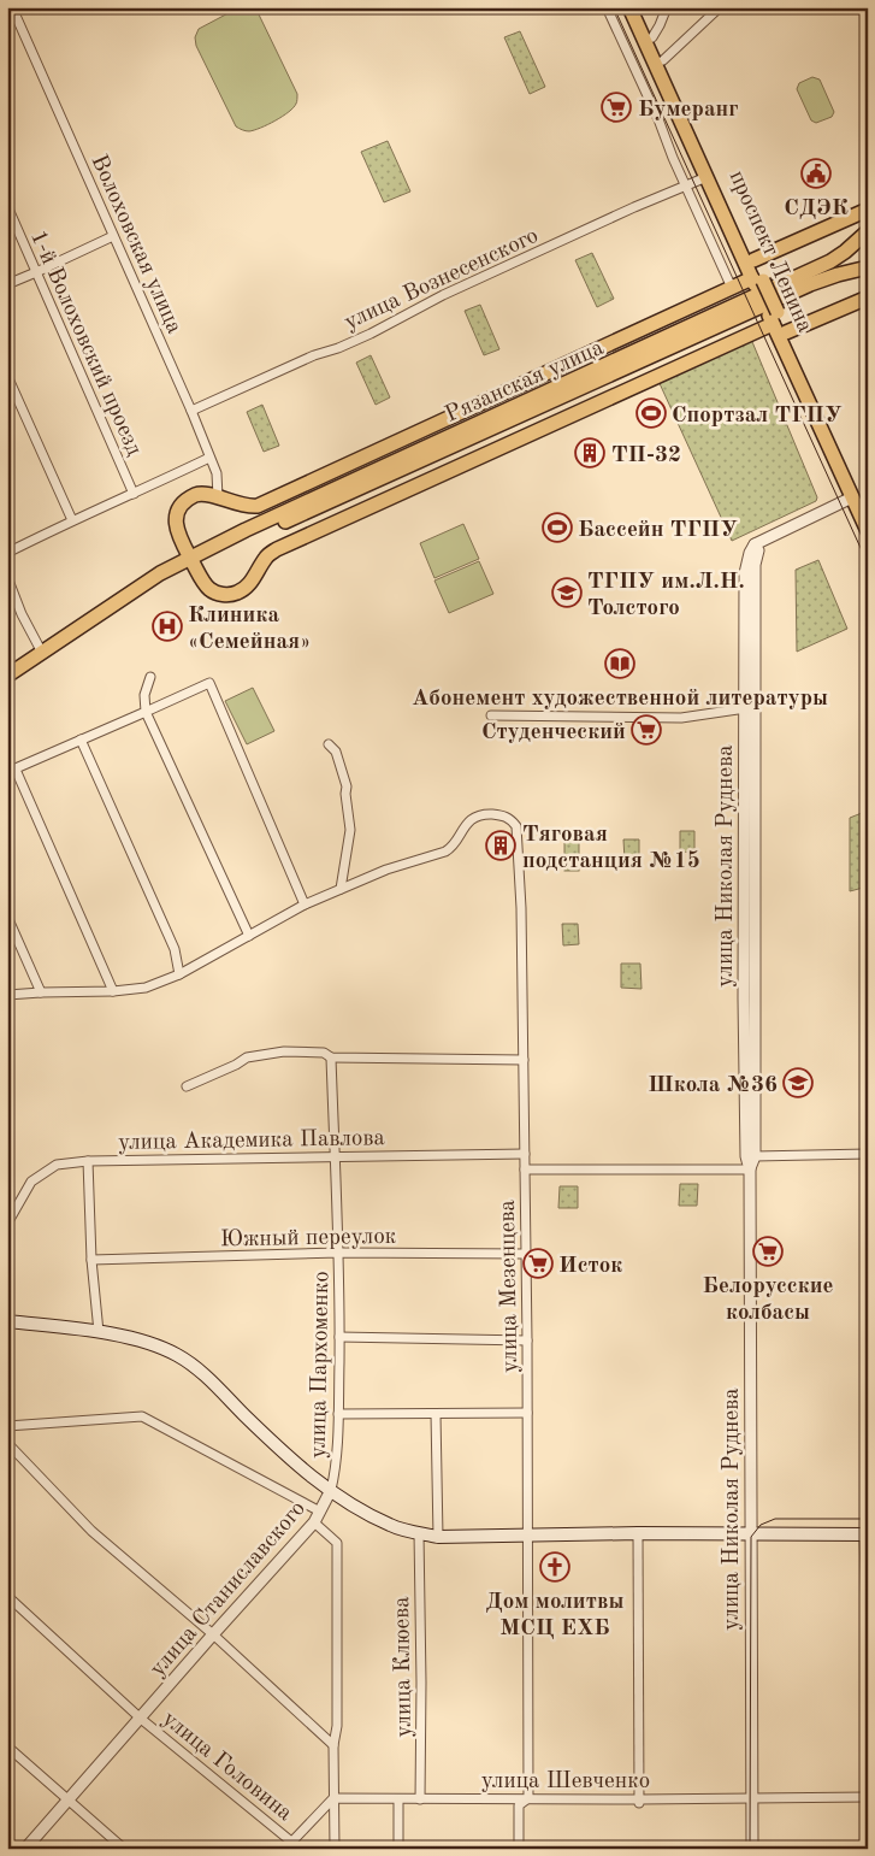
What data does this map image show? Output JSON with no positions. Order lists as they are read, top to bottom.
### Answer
{
  "streets": {
    "main road": ["проспект Ленина", "Рязанская улица", "улица Станиславского"],
    "street": [
      "Волоховская улица",
      "улица Вознесенского",
      "1-й Волоховский проезд",
      "улица Николая Руднева",
      "улица Академика Павлова",
      "Южный переулок",
      "улица Мезенцева",
      "улица Пархоменко",
      "улица Клюева",
      "улица Головина",
      "улица Шевченко"
    ]
  },
  "crossings": [
    ["Волоховская улица", "улица Вознесенского"],
    ["проспект Ленина", "улица Вознесенского"],
    ["проспект Ленина", "улица Николая Руднева"],
    ["улица Николая Руднева", "улица Станиславского"],
    ["улица Николая Руднева", "улица Шевченко"],
    ["улица Академика Павлова", "улица Мезенцева"],
    ["улица Академика Павлова", "улица Пархоменко"],
    ["Южный переулок", "улица Мезенцева"],
    ["Южный переулок", "улица Пархоменко"],
    ["улица Мезенцева", "улица Станиславского"],
    ["улица Мезенцева", "улица Шевченко"],
    ["улица Пархоменко", "улица Станиславского"],
    ["улица Станиславского", "улица Клюева"],
    ["улица Станиславского", "улица Головина"],
    ["улица Клюева", "улица Шевченко"]
  ],
  "places": {
    "supermarket": [
      "Бумеранг",
      "Студенческий",
      "Белорусские колбасы",
      "Исток"
    ],
    "public building": ["СДЭК"],
    "sports": ["Спортзал ТГПУ", "Бассейн ТГПУ"],
    "building": ["ТП-32", "Тяговая подстанция №15"],
    "school or university": ["ТГПУ им.Л.Н. Толстого", "Школа №36"],
    "hospital": ["Клиника «Семейная»"],
    "library": ["Абонемент художественной литературы"],
    "church": ["Дом молитвы МСЦ ЕХБ"]
  }
}
